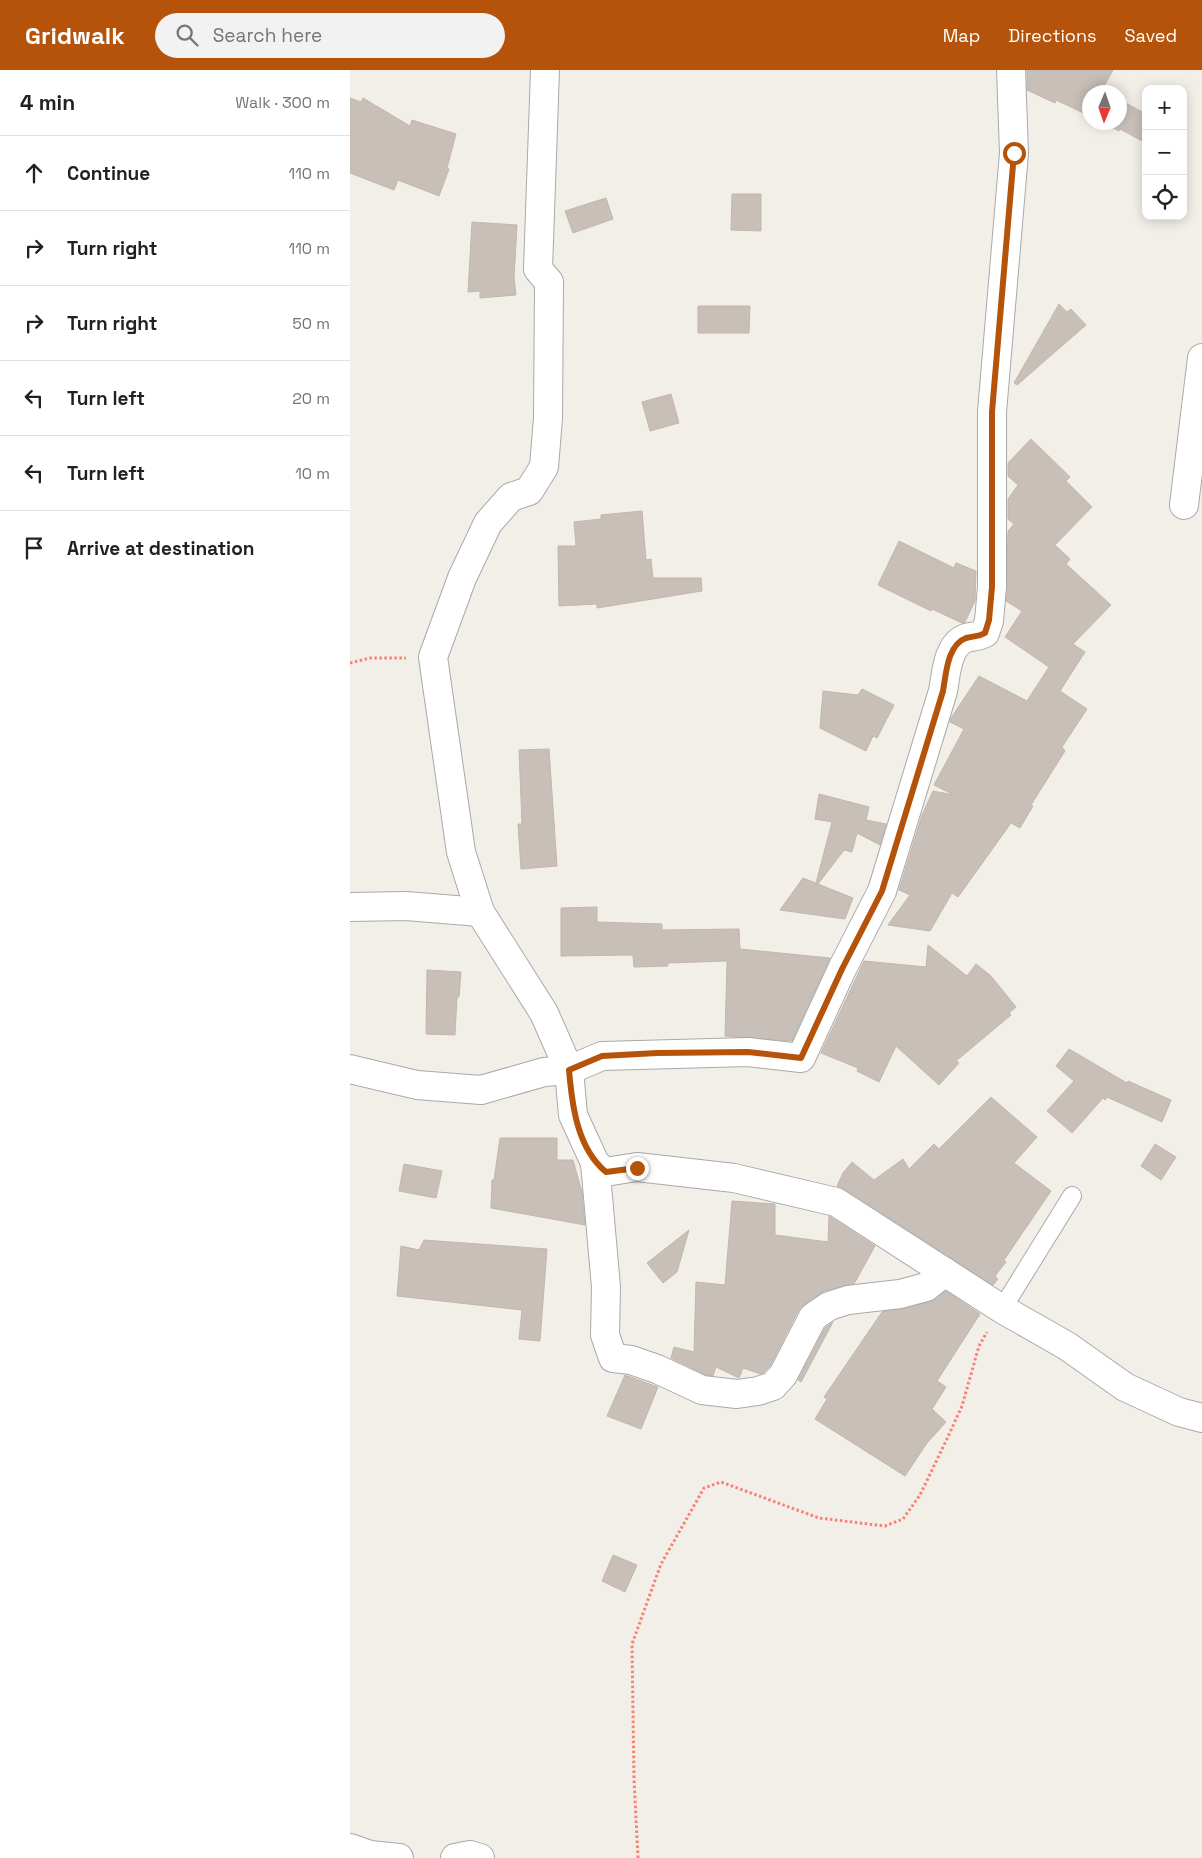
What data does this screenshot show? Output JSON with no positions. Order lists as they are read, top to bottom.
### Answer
{
  "north": "bottom",
  "page": {
    "header": "Gridwalk",
    "search": "Search here",
    "nav": ["Map", "Directions", "Saved"],
    "heading": ["4 min", "Walk · 300 m"],
    "map_buttons": ["+", "−"],
    "list": [
      ["Continue", "110 m"],
      ["Turn right", "110 m"],
      ["Turn right", "50 m"],
      ["Turn left", "20 m"],
      ["Turn left", "10 m"],
      "Arrive at destination"
    ]
  }
}
